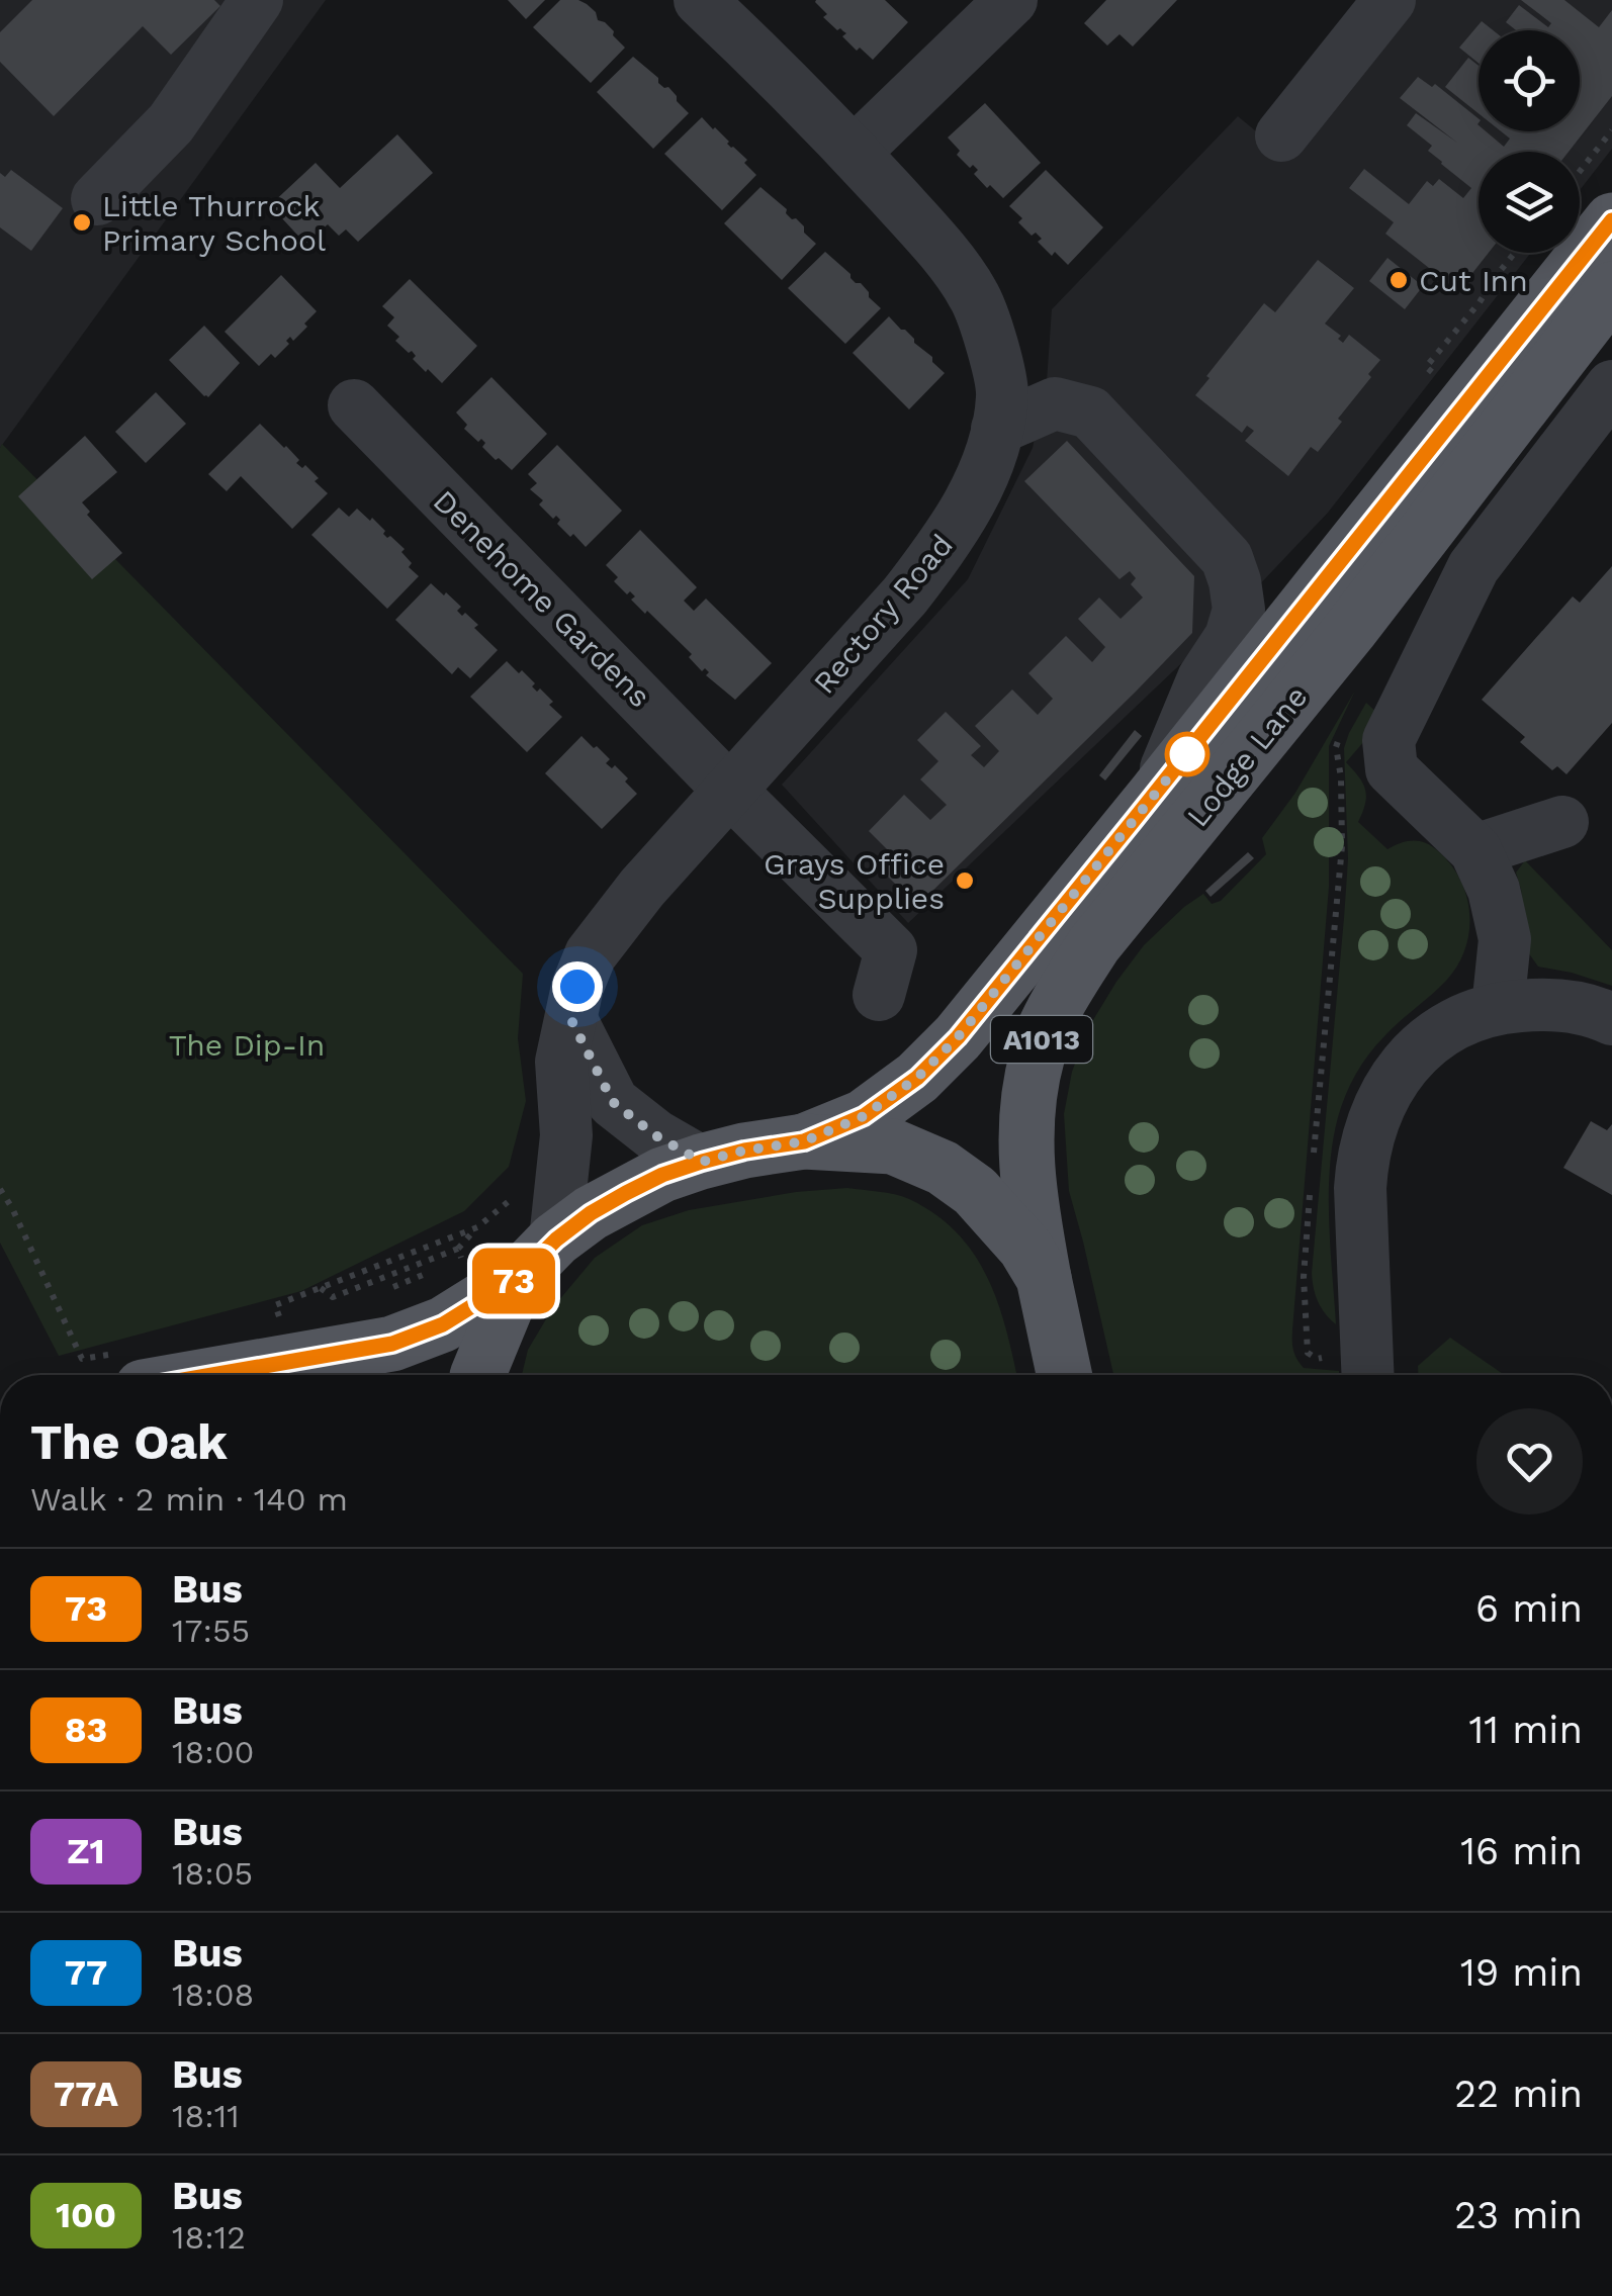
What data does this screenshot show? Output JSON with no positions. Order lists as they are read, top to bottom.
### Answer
{
  "streets": {
    "main road": ["Lodge Lane", "A1013"],
    "street": ["Denehome Gardens", "Rectory Road"]
  },
  "crossings": [
    ["Denehome Gardens", "Rectory Road"],
    ["Rectory Road", "A1013"],
    ["Lodge Lane", "A1013"]
  ],
  "parks": ["The Dip-In"],
  "places": ["Little Thurrock Primary School", "Cut Inn", "Grays Office Supplies"],
  "lines": ["bus line 73"],
  "page": {
    "on_map": "73",
    "heading": ["The Oak", "Walk · 2 min · 140 m"],
    "list": [
      {
        "mark": "73",
        "name": "Bus",
        "note": "17:55",
        "value": "6 min"
      },
      {
        "mark": "83",
        "name": "Bus",
        "note": "18:00",
        "value": "11 min"
      },
      {
        "mark": "Z1",
        "name": "Bus",
        "note": "18:05",
        "value": "16 min"
      },
      {
        "mark": "77",
        "name": "Bus",
        "note": "18:08",
        "value": "19 min"
      },
      {
        "mark": "77A",
        "name": "Bus",
        "note": "18:11",
        "value": "22 min"
      },
      {
        "mark": "100",
        "name": "Bus",
        "note": "18:12",
        "value": "23 min"
      }
    ]
  }
}
